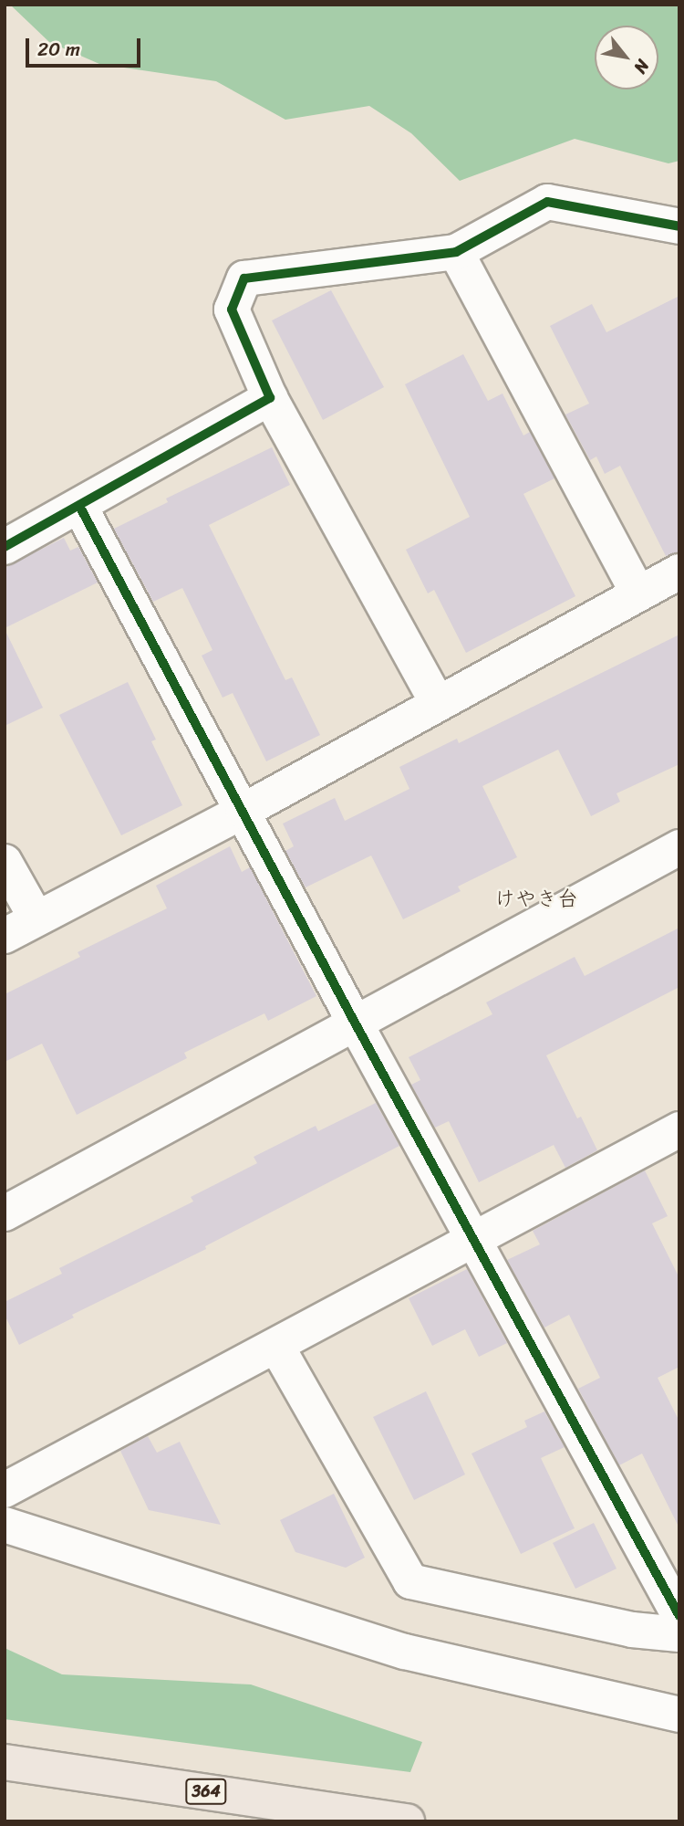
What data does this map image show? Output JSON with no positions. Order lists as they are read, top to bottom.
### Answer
{
  "streets": {
    "highway": ["364"]
  },
  "districts": ["けやき台"],
  "scale_bar": "20 m",
  "north": "bottom right"
}
